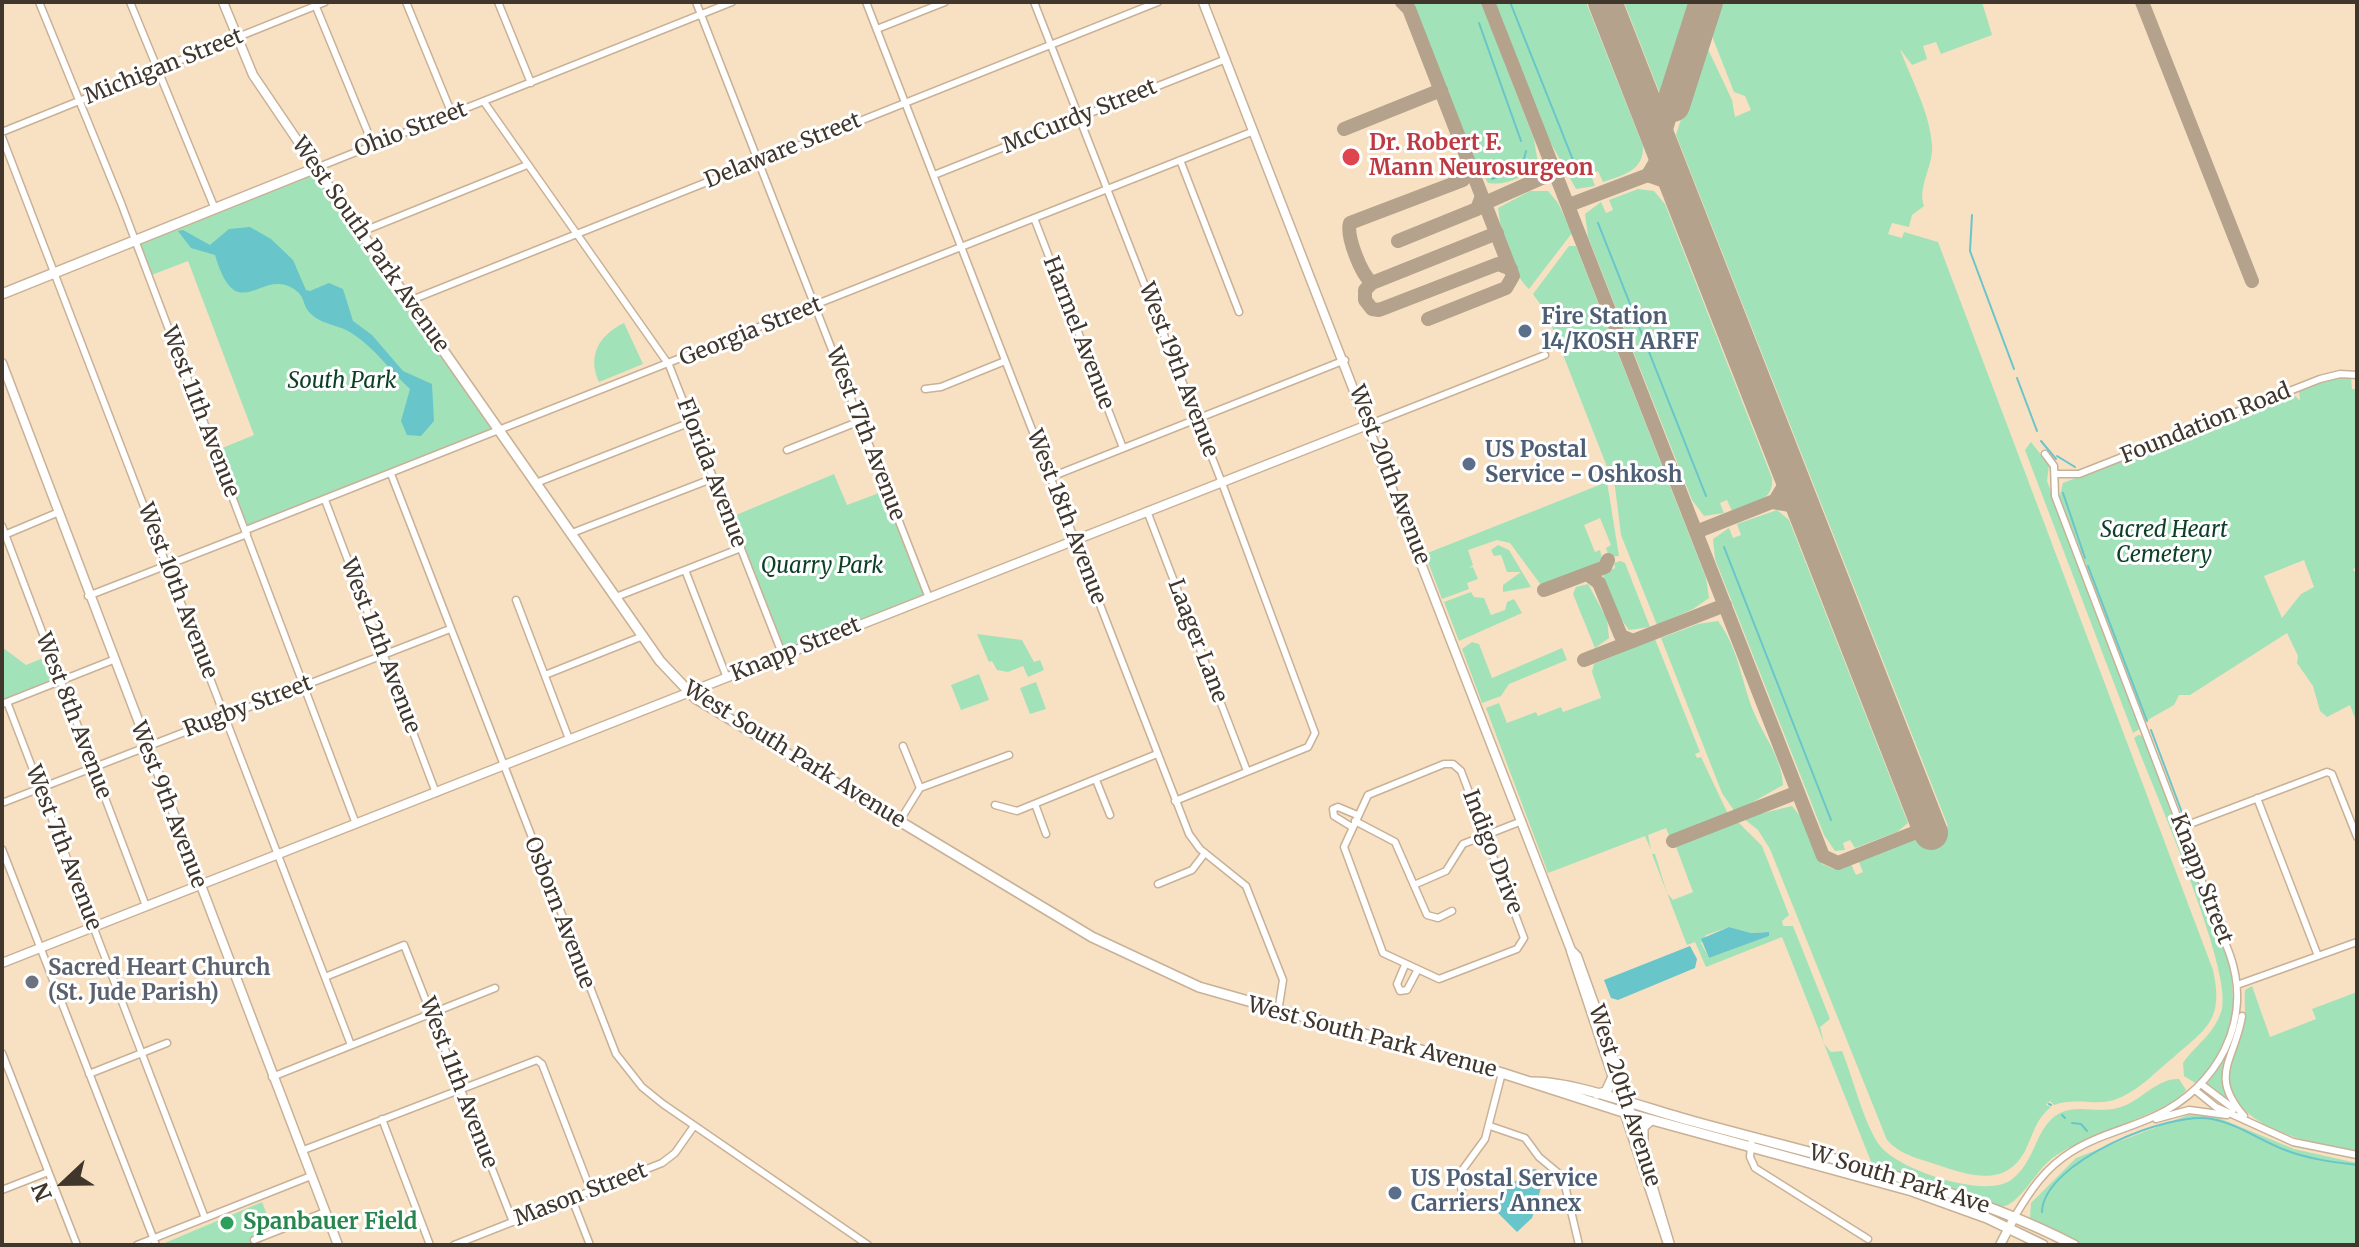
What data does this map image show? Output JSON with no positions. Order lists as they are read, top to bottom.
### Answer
{
  "streets": {
    "main road": [
      "Ohio Street",
      "West South Park Avenue",
      "West 20th Avenue",
      "Knapp Street",
      "West 9th Avenue",
      "W South Park Ave"
    ],
    "street": [
      "Michigan Street",
      "McCurdy Street",
      "Delaware Street",
      "Georgia Street",
      "Harmel Avenue",
      "West 19th Avenue",
      "West 11th Avenue",
      "Foundation Road",
      "West 17th Avenue",
      "Florida Avenue",
      "West 18th Avenue",
      "West 10th Avenue",
      "Laager Lane",
      "West 12th Avenue",
      "Rugby Street",
      "West 8th Avenue",
      "West 7th Avenue",
      "Indigo Drive",
      "Osborn Avenue",
      "Mason Street"
    ]
  },
  "crossings": [
    ["Michigan Street", "West South Park Avenue"],
    ["Michigan Street", "West 11th Avenue"],
    ["Michigan Street", "West 10th Avenue"],
    ["McCurdy Street", "West 19th Avenue"],
    ["McCurdy Street", "West 20th Avenue"],
    ["McCurdy Street", "West 18th Avenue"],
    ["Ohio Street", "West South Park Avenue"],
    ["Ohio Street", "West 11th Avenue"],
    ["Ohio Street", "West 17th Avenue"],
    ["Ohio Street", "Florida Avenue"],
    ["Ohio Street", "West 10th Avenue"],
    ["Delaware Street", "West South Park Avenue"],
    ["Delaware Street", "West 19th Avenue"],
    ["Delaware Street", "West 17th Avenue"],
    ["Delaware Street", "Florida Avenue"],
    ["Delaware Street", "West 18th Avenue"],
    ["West South Park Avenue", "Georgia Street"],
    ["West South Park Avenue", "West 20th Avenue"],
    ["West South Park Avenue", "West 18th Avenue"],
    ["West South Park Avenue", "Knapp Street"],
    ["West South Park Avenue", "W South Park Ave"],
    ["Georgia Street", "Harmel Avenue"],
    ["Georgia Street", "West 19th Avenue"],
    ["Georgia Street", "West 11th Avenue"],
    ["Georgia Street", "West 17th Avenue"],
    ["Georgia Street", "Florida Avenue"],
    ["Georgia Street", "West 20th Avenue"],
    ["Georgia Street", "West 18th Avenue"],
    ["Georgia Street", "West 10th Avenue"],
    ["Georgia Street", "West 12th Avenue"],
    ["Georgia Street", "West 9th Avenue"],
    ["Georgia Street", "Osborn Avenue"],
    ["West 19th Avenue", "Laager Lane"],
    ["West 19th Avenue", "Knapp Street"],
    ["West 11th Avenue", "West 10th Avenue"],
    ["West 11th Avenue", "Knapp Street"],
    ["West 11th Avenue", "Rugby Street"],
    ["West 11th Avenue", "Mason Street"],
    ["Foundation Road", "Knapp Street"],
    ["West 17th Avenue", "Knapp Street"],
    ["Florida Avenue", "Knapp Street"],
    ["West 20th Avenue", "Knapp Street"],
    ["West 18th Avenue", "Knapp Street"],
    ["West 10th Avenue", "Knapp Street"],
    ["West 10th Avenue", "Rugby Street"],
    ["Laager Lane", "Knapp Street"],
    ["West 12th Avenue", "Knapp Street"],
    ["West 12th Avenue", "Rugby Street"],
    ["Knapp Street", "West 8th Avenue"],
    ["Knapp Street", "West 9th Avenue"],
    ["Knapp Street", "West 7th Avenue"],
    ["Knapp Street", "Osborn Avenue"],
    ["Knapp Street", "W South Park Ave"],
    ["Rugby Street", "West 8th Avenue"],
    ["Rugby Street", "West 9th Avenue"],
    ["Rugby Street", "West 7th Avenue"],
    ["Rugby Street", "Osborn Avenue"],
    ["Osborn Avenue", "Mason Street"]
  ],
  "parks": ["South Park", "Sacred Heart Cemetery", "Quarry Park"],
  "places": [
    "Dr. Robert F. Mann Neurosurgeon",
    "Fire Station 14/KOSH ARFF",
    "US Postal Service - Oshkosh",
    "Sacred Heart Church (St. Jude Parish)",
    "US Postal Service Carriers' Annex",
    "Spanbauer Field"
  ],
  "north": "left"
}
